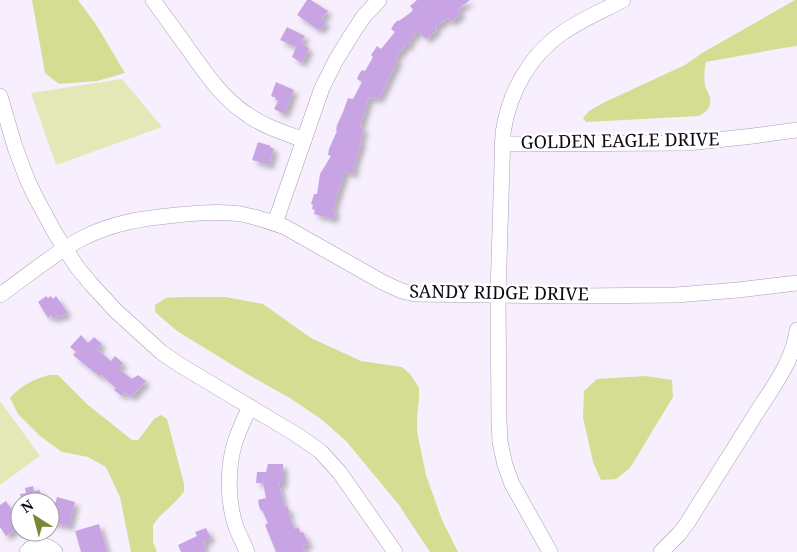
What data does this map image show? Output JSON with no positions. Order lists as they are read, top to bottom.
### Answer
{
  "streets": {
    "street": ["GOLDEN EAGLE DRIVE", "SANDY RIDGE DRIVE"]
  },
  "north": "top left"
}
